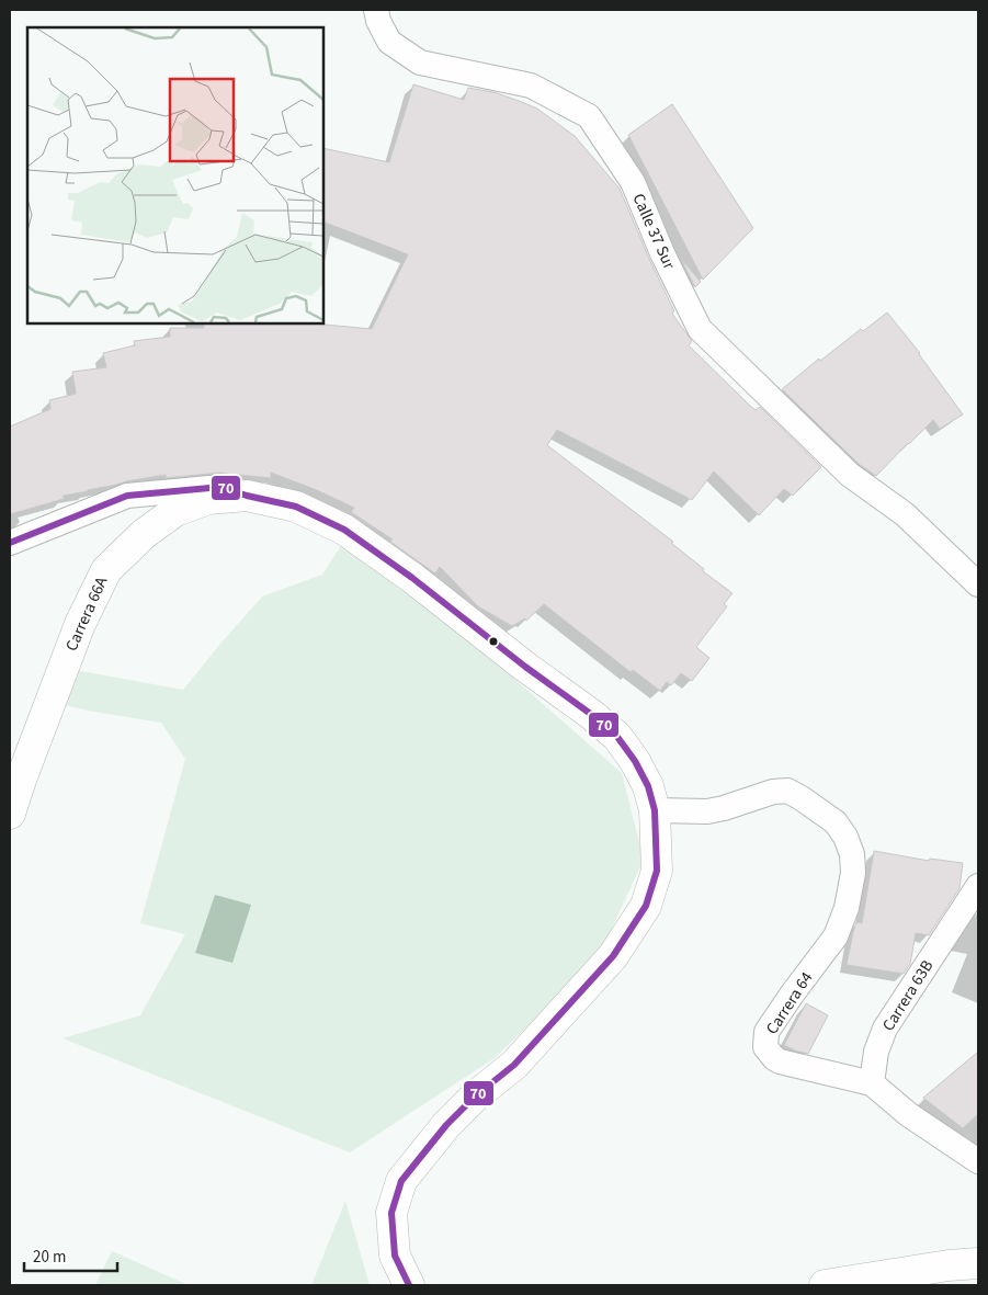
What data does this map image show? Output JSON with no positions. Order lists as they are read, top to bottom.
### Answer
{
  "streets": {
    "main road": ["Carrera 66A"],
    "street": ["Calle 37 Sur", "Carrera 63B", "Carrera 64"]
  },
  "crossings": [
    ["Carrera 66A", "Carrera 64"],
    ["Carrera 63B", "Carrera 64"]
  ],
  "lines": ["transit line 70"],
  "scale_bar": "20 m"
}
